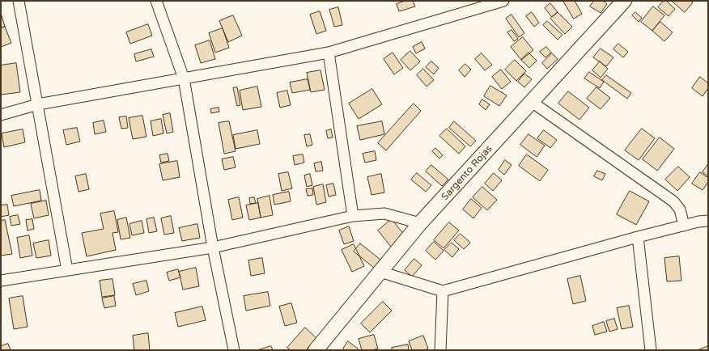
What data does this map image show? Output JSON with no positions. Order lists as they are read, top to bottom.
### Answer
{
  "streets": {
    "street": ["Sargento Rojas"]
  }
}
